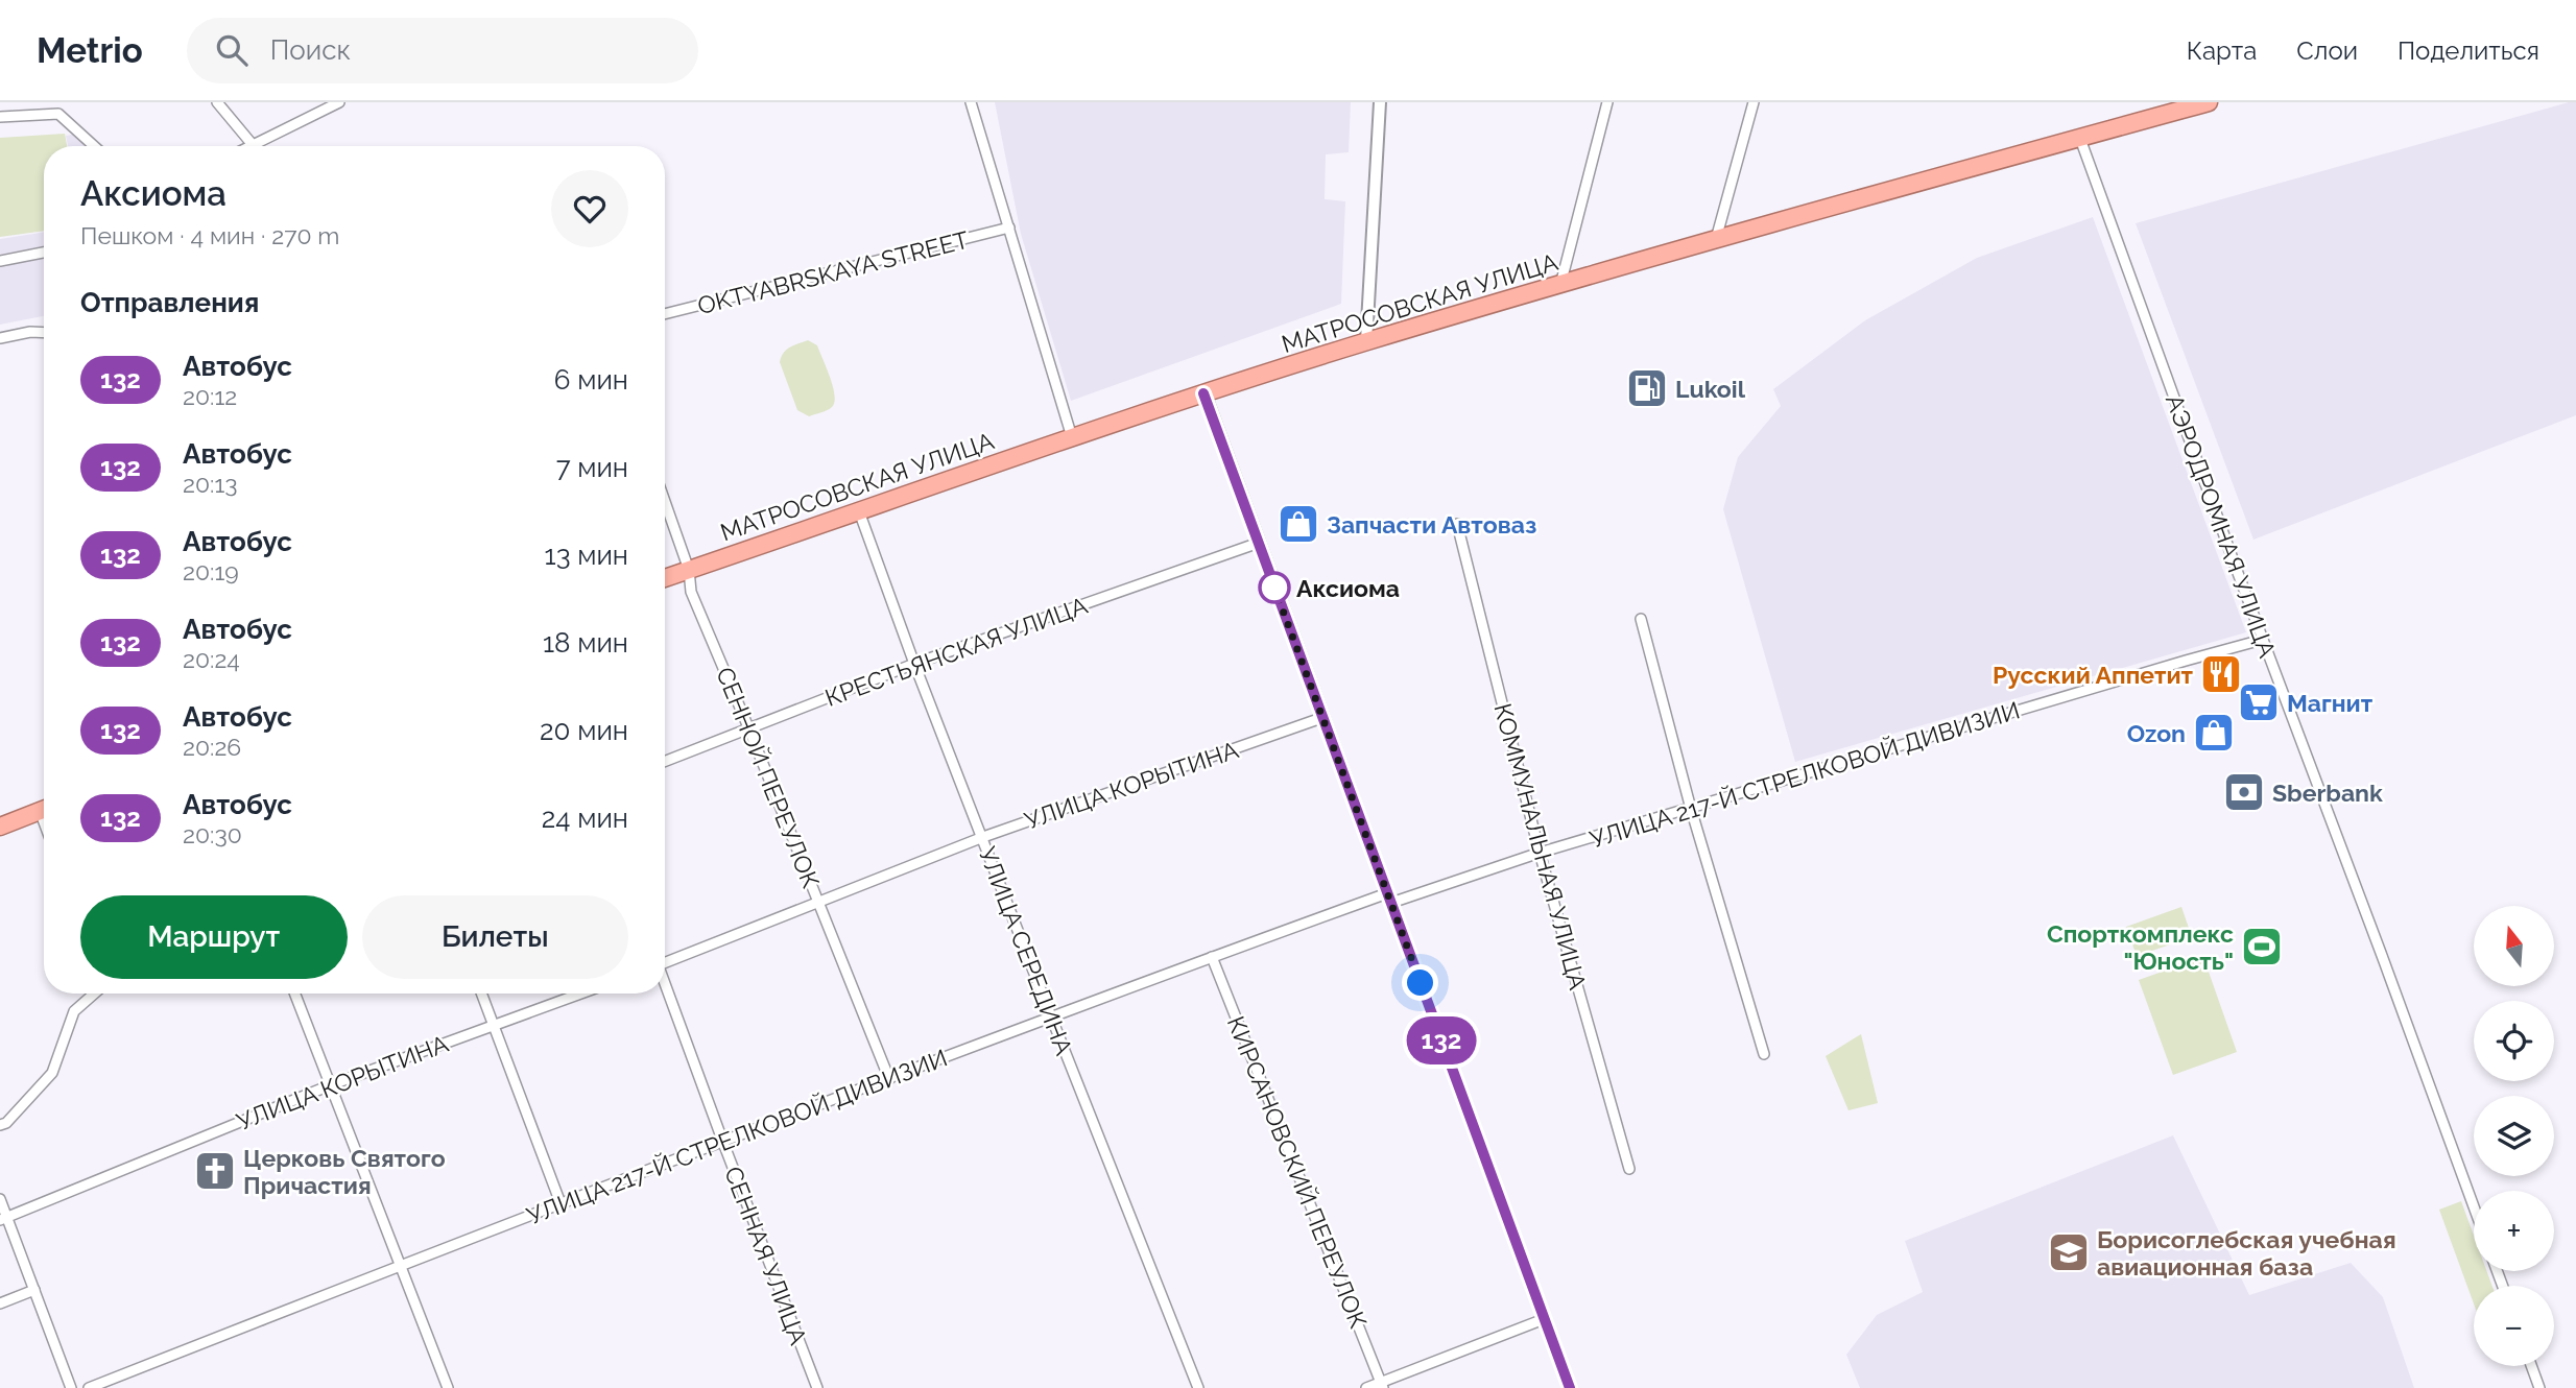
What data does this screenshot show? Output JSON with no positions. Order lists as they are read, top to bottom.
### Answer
{
  "streets": {
    "highway": ["МАТРОСОВСКАЯ УЛИЦА"],
    "street": [
      "OKTYABRSKAYA STREET",
      "АЭРОДРОМНАЯ УЛИЦА",
      "КРЕСТЬЯНСКАЯ УЛИЦА",
      "УЛИЦА 217-Й СТРЕЛКОВОЙ ДИВИЗИИ",
      "СЕННОЙ ПЕРЕУЛОК",
      "УЛИЦА КОРЫТИНА",
      "КОММУНАЛЬНАЯ УЛИЦА",
      "УЛИЦА СЕРЕДИНА",
      "КИРСАНОВСКИЙ ПЕРЕУЛОК",
      "СЕННАЯ УЛИЦА"
    ]
  },
  "crossings": [
    ["МАТРОСОВСКАЯ УЛИЦА", "АЭРОДРОМНАЯ УЛИЦА"],
    ["МАТРОСОВСКАЯ УЛИЦА", "СЕННОЙ ПЕРЕУЛОК"],
    ["МАТРОСОВСКАЯ УЛИЦА", "УЛИЦА СЕРЕДИНА"],
    ["АЭРОДРОМНАЯ УЛИЦА", "УЛИЦА 217-Й СТРЕЛКОВОЙ ДИВИЗИИ"],
    ["КРЕСТЬЯНСКАЯ УЛИЦА", "СЕННОЙ ПЕРЕУЛОК"],
    ["КРЕСТЬЯНСКАЯ УЛИЦА", "УЛИЦА СЕРЕДИНА"],
    ["УЛИЦА 217-Й СТРЕЛКОВОЙ ДИВИЗИИ", "СЕННОЙ ПЕРЕУЛОК"],
    ["УЛИЦА 217-Й СТРЕЛКОВОЙ ДИВИЗИИ", "КОММУНАЛЬНАЯ УЛИЦА"],
    ["УЛИЦА 217-Й СТРЕЛКОВОЙ ДИВИЗИИ", "УЛИЦА СЕРЕДИНА"],
    ["УЛИЦА 217-Й СТРЕЛКОВОЙ ДИВИЗИИ", "КИРСАНОВСКИЙ ПЕРЕУЛОК"],
    ["УЛИЦА 217-Й СТРЕЛКОВОЙ ДИВИЗИИ", "СЕННАЯ УЛИЦА"],
    ["СЕННОЙ ПЕРЕУЛОК", "УЛИЦА КОРЫТИНА"],
    ["УЛИЦА КОРЫТИНА", "УЛИЦА СЕРЕДИНА"]
  ],
  "places": {
    "fuel station": ["Lukoil"],
    "shop": ["Запчасти Автоваз", "Ozon"],
    "other": ["Аксиома"],
    "restaurant": ["Русский Аппетит"],
    "supermarket": ["Магнит"],
    "bank": ["Sberbank"],
    "sports": ["Спорткомплекс \"Юность\""],
    "church": ["Церковь Святого Причастия"],
    "school or university": ["Борисоглебская учебная авиационная база"]
  },
  "lines": ["bus line 132"],
  "north": "top",
  "page": {
    "header": "Metrio",
    "search": "Поиск",
    "nav": ["Карта", "Слои", "Поделиться"],
    "on_map": "132",
    "heading": [
      ["Аксиома", "Пешком · 4 мин · 270 m"],
      "Отправления"
    ],
    "list": [
      {
        "mark": "132",
        "name": "Автобус",
        "note": "20:12",
        "value": "6 мин"
      },
      {
        "mark": "132",
        "name": "Автобус",
        "note": "20:13",
        "value": "7 мин"
      },
      {
        "mark": "132",
        "name": "Автобус",
        "note": "20:19",
        "value": "13 мин"
      },
      {
        "mark": "132",
        "name": "Автобус",
        "note": "20:24",
        "value": "18 мин"
      },
      {
        "mark": "132",
        "name": "Автобус",
        "note": "20:26",
        "value": "20 мин"
      },
      {
        "mark": "132",
        "name": "Автобус",
        "note": "20:30",
        "value": "24 мин"
      }
    ],
    "buttons": ["Маршрут", "Билеты"],
    "map_buttons": ["+", "−"]
  }
}
